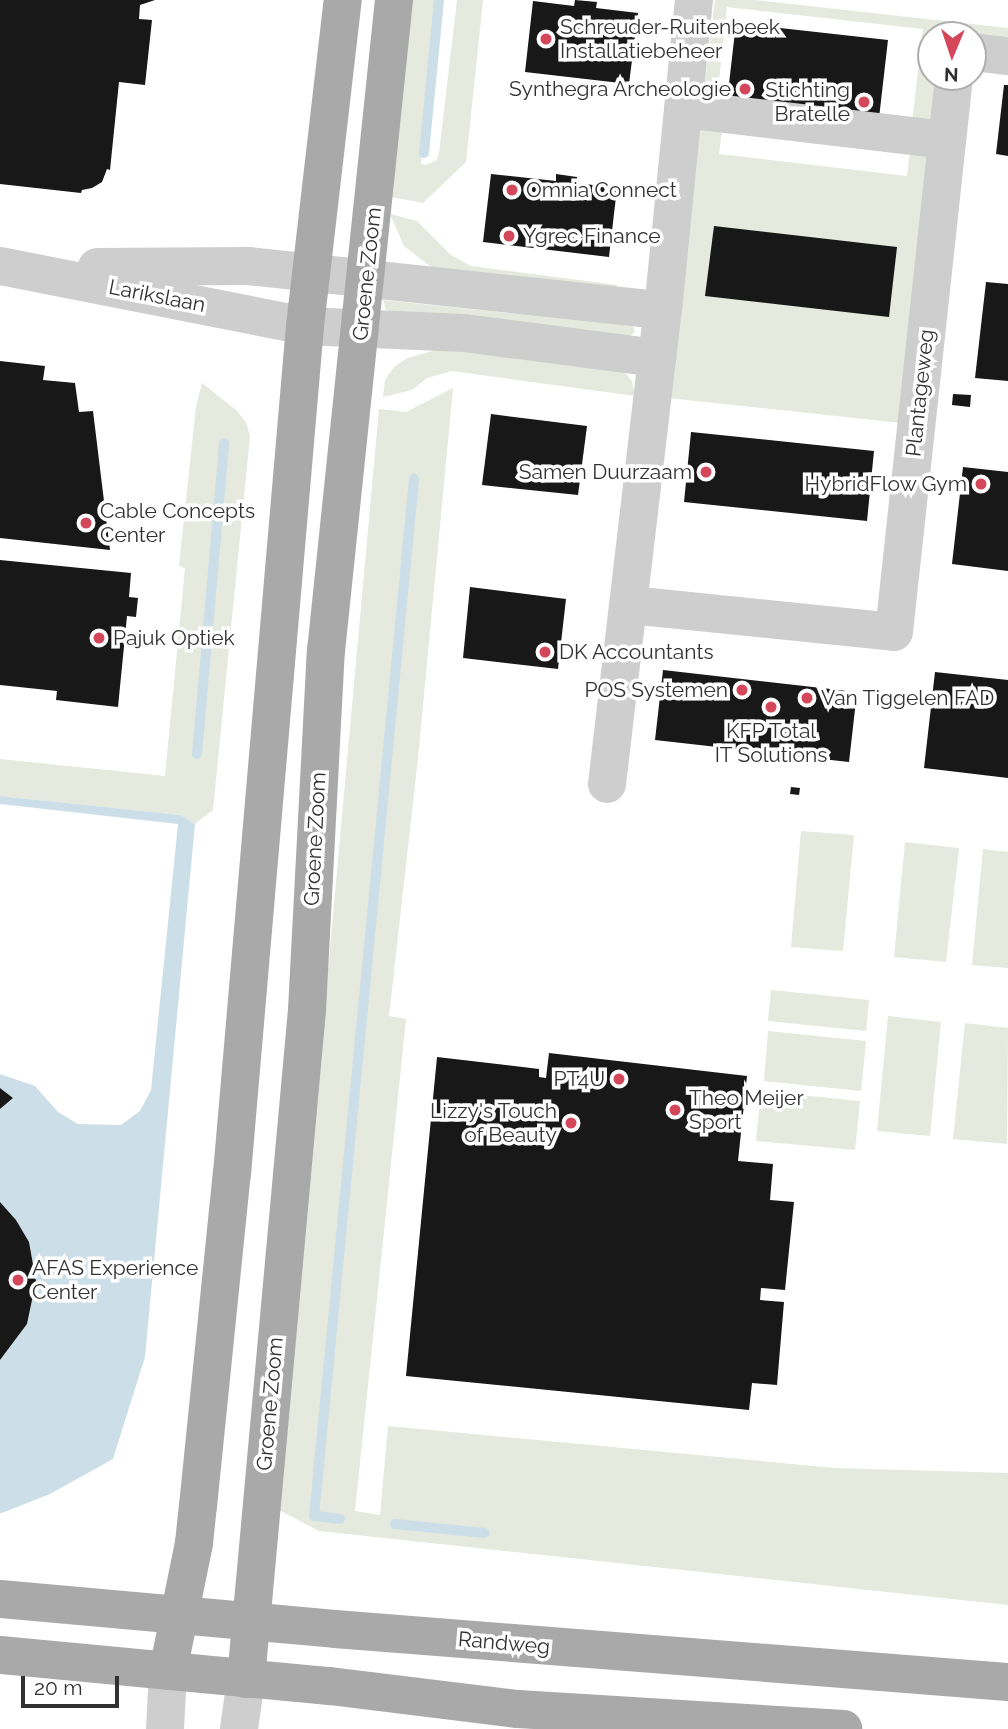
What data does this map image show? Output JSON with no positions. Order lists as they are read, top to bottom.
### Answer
{
  "streets": {
    "main road": ["Groene Zoom", "Randweg"],
    "street": ["Larikslaan", "Plantageweg"]
  },
  "crossings": [
    ["Groene Zoom", "Larikslaan"],
    ["Groene Zoom", "Randweg"]
  ],
  "places": [
    "Schreuder-Ruitenbeek Installatiebeheer",
    "Synthegra Archeologie",
    "Stichting Bratelle",
    "Omnia Connect",
    "Ygrec Finance",
    "Samen Duurzaam",
    "HybridFlow Gym",
    "Cable Concepts Center",
    "Pajuk Optiek",
    "DK Accountants",
    "POS Systemen",
    "Van Tiggelen FAD",
    "KFP Total IT Solutions",
    "PT4U",
    "Theo Meijer Sport",
    "Lizzy's Touch of Beauty",
    "AFAS Experience Center"
  ],
  "scale_bar": "20 m",
  "north": "bottom"
}
